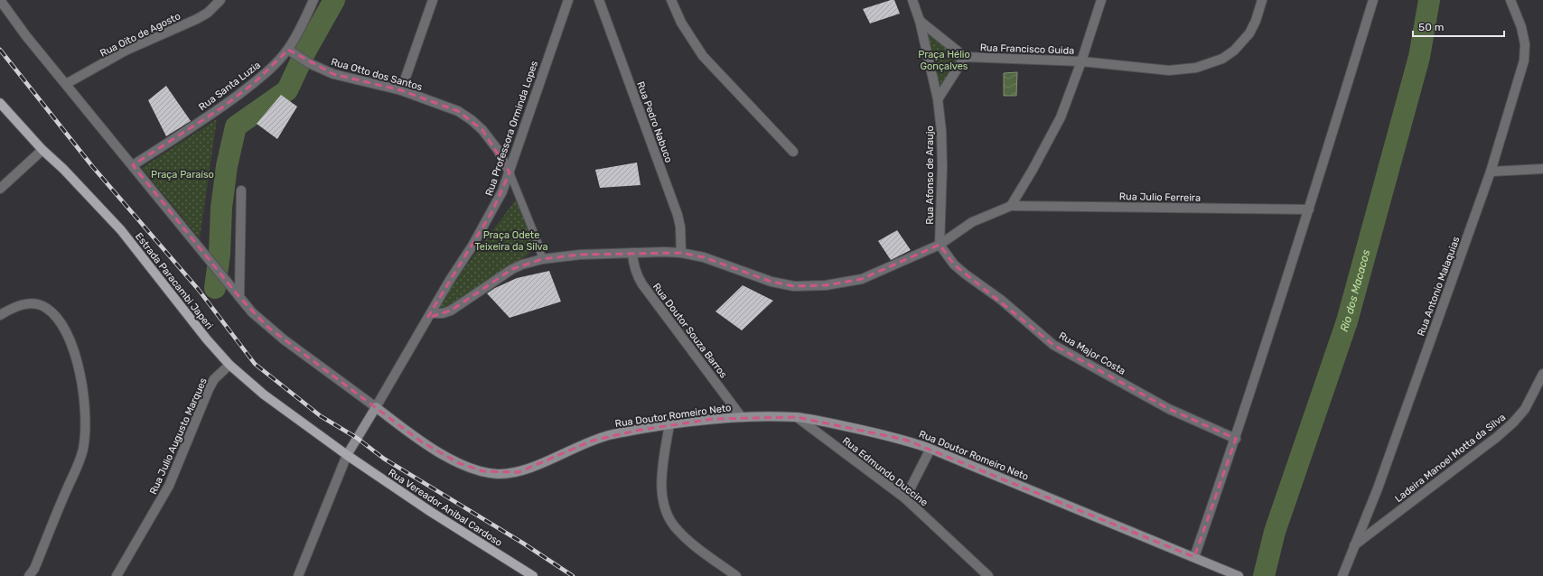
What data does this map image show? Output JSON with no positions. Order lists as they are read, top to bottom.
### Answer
{
  "streets": {
    "main road": ["Estrada Paracambi Japeri", "Rua Vereador Anibal Cardoso"],
    "street": [
      "Rua Oito de Agosto",
      "Rua Francisco Guida",
      "Rua Otto dos Santos",
      "Rua Santa Luzia",
      "Rua Pedro Nabuco",
      "Rua Professora Orminda Lopes",
      "Rua Afonso de Araujo",
      "Rua Julio Ferreira",
      "Rua Antonio Malaquias",
      "Rua Doutor Souza Barros",
      "Rua Major Costa",
      "Rua Doutor Romeiro Neto",
      "Rua Julio Augusto Marques",
      "Ladeira Manoel Motta da Silva",
      "Rua Edmundo Duccine"
    ]
  },
  "crossings": [
    ["Rua Otto dos Santos", "Rua Santa Luzia"],
    ["Rua Otto dos Santos", "Rua Professora Orminda Lopes"],
    ["Rua Professora Orminda Lopes", "Rua Doutor Romeiro Neto"],
    ["Rua Afonso de Araujo", "Rua Major Costa"],
    ["Estrada Paracambi Japeri", "Rua Julio Augusto Marques"],
    ["Estrada Paracambi Japeri", "Rua Vereador Anibal Cardoso"],
    ["Rua Antonio Malaquias", "Ladeira Manoel Motta da Silva"],
    ["Rua Doutor Souza Barros", "Rua Doutor Romeiro Neto"],
    ["Rua Doutor Romeiro Neto", "Rua Edmundo Duccine"]
  ],
  "water": ["Rio dos Macacos"],
  "parks": ["Praça Hélio Gonçalves", "Praça Paraíso", "Praça Odete Teixeira da Silva"],
  "scale_bar": "50 m"
}
